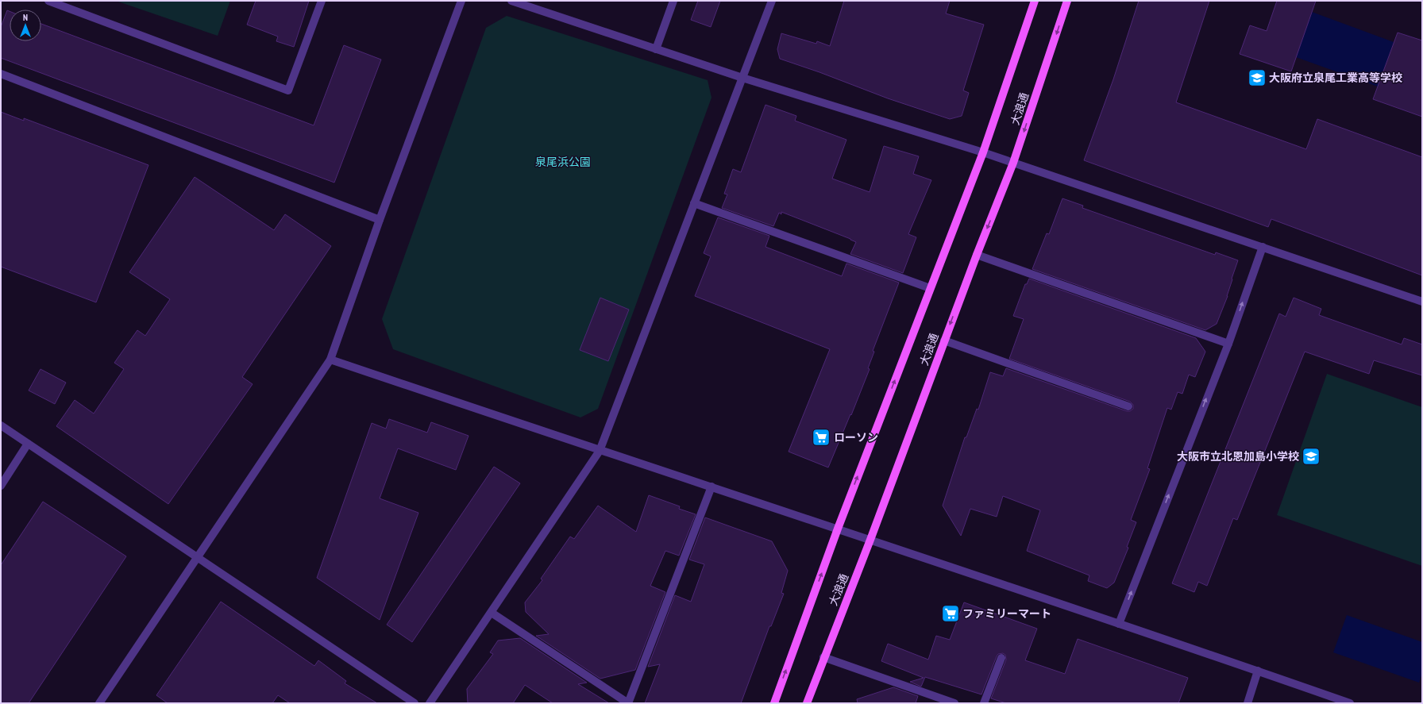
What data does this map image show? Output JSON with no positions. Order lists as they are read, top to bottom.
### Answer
{
  "streets": {
    "main road": ["大浪通"]
  },
  "parks": ["泉尾浜公園"],
  "places": {
    "school or university": ["大阪府立泉尾工業高等学校", "大阪市立北恩加島小学校"],
    "supermarket": ["ローソン", "ファミリーマート"]
  },
  "north": "top"
}
